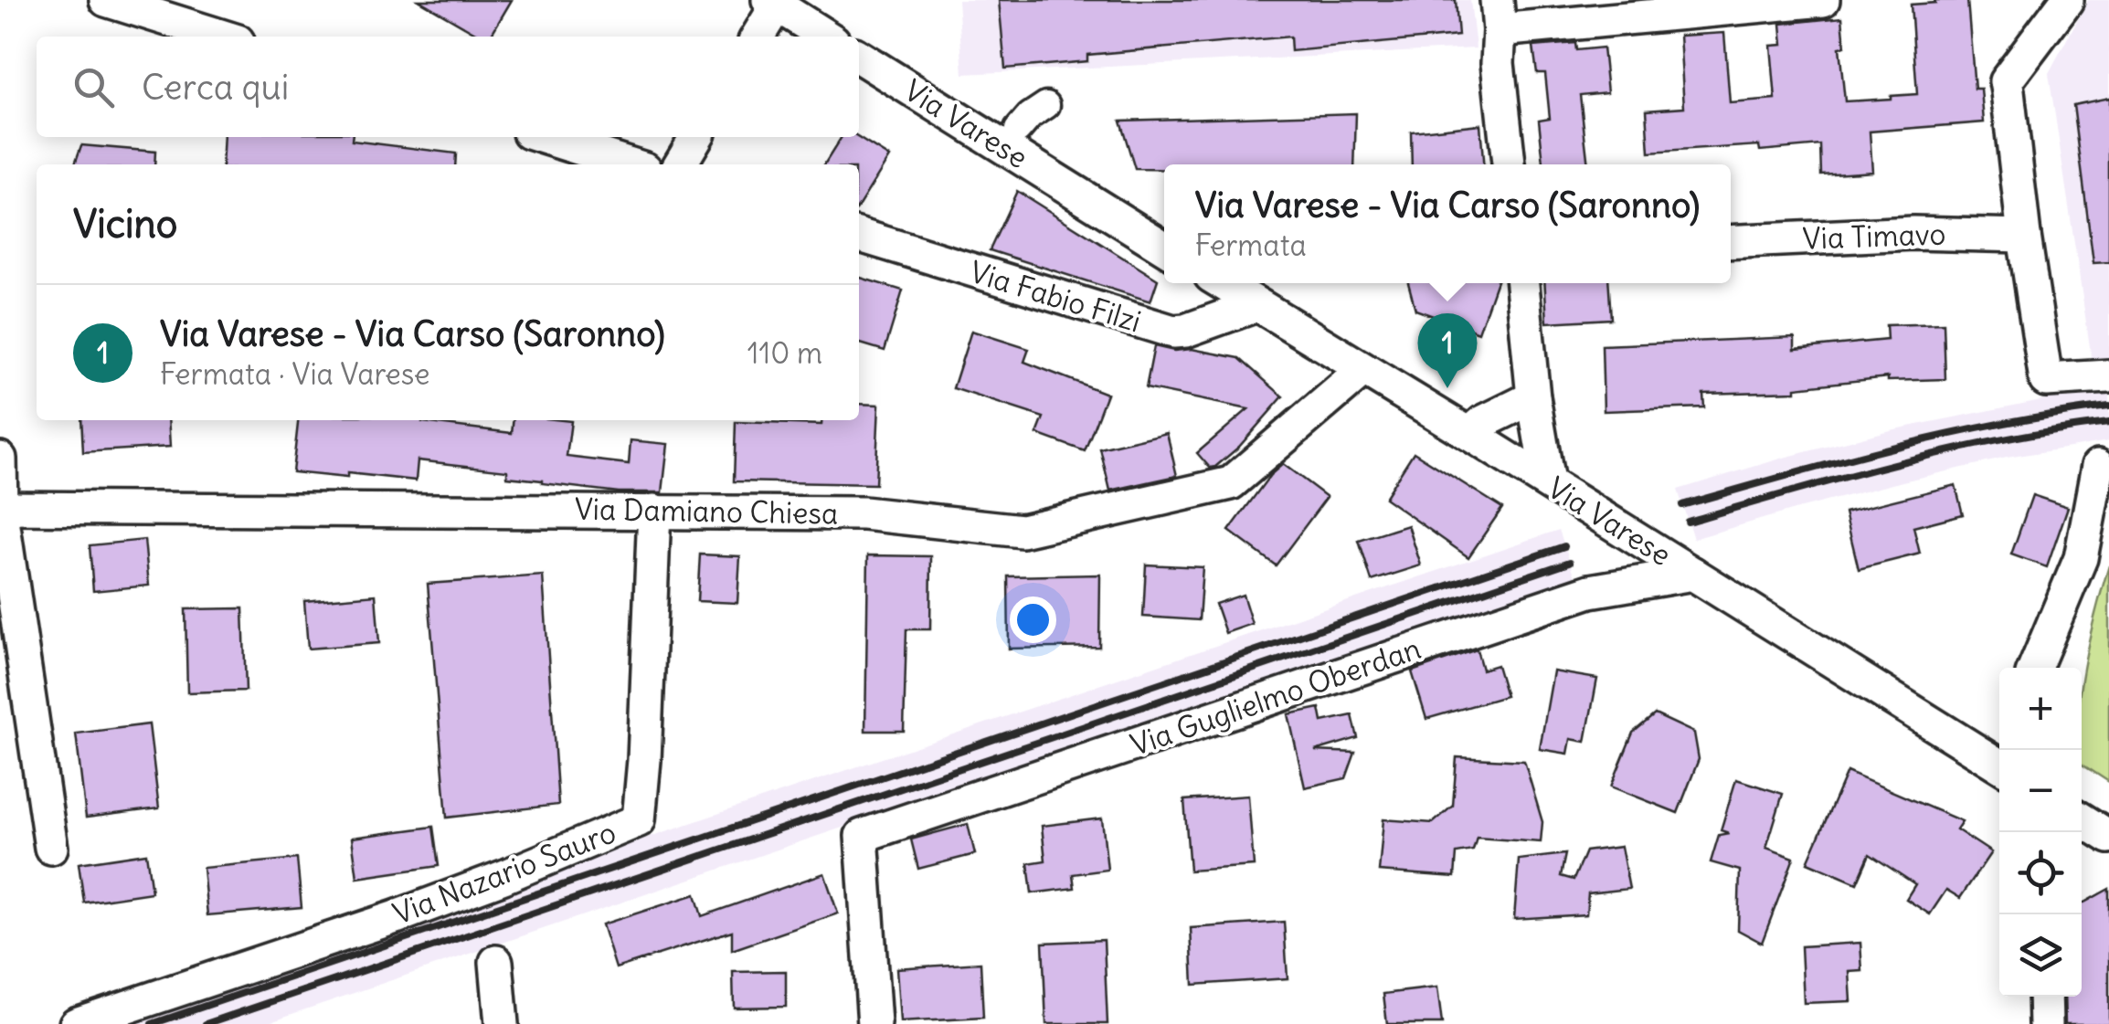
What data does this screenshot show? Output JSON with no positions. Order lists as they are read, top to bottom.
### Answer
{
  "streets": {
    "street": [
      "Via Varese",
      "Via Timavo",
      "Via Fabio Filzi",
      "Via Damiano Chiesa",
      "Via Guglielmo Oberdan",
      "Via Nazario Sauro"
    ]
  },
  "crossings": [
    ["Via Varese", "Via Fabio Filzi"],
    ["Via Varese", "Via Damiano Chiesa"],
    ["Via Varese", "Via Guglielmo Oberdan"],
    ["Via Damiano Chiesa", "Via Nazario Sauro"]
  ],
  "page": {
    "search": "Cerca qui",
    "popup": ["Via Varese - Via Carso (Saronno)", "Fermata"],
    "heading": "Vicino",
    "list": [
      {
        "mark": "1",
        "name": "Via Varese - Via Carso (Saronno)",
        "note": "Fermata · Via Varese",
        "value": "110 m"
      }
    ],
    "pins": "1",
    "map_buttons": ["+", "−"]
  }
}
